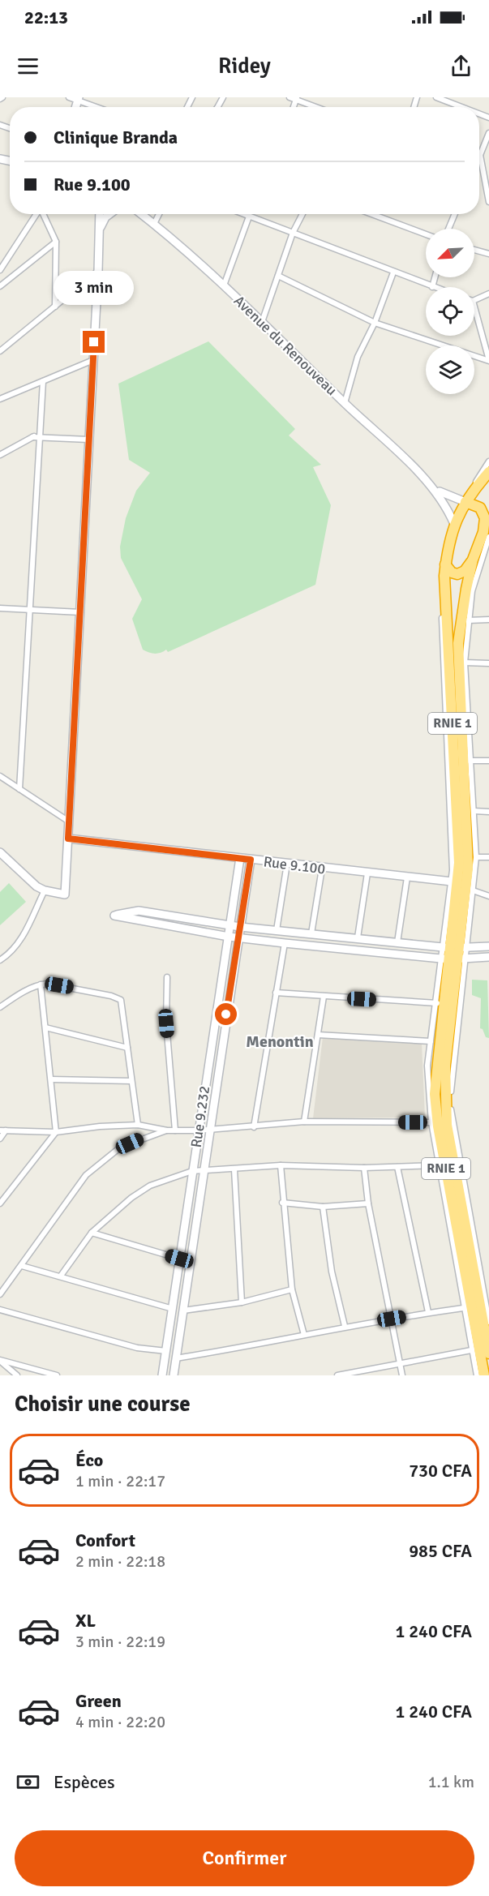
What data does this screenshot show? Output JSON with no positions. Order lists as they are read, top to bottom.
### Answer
{
  "streets": {
    "highway": ["RNIE 1"],
    "street": ["Avenue du Renouveau", "Rue 9.100", "Rue 9.232"]
  },
  "crossings": [
    ["Avenue du Renouveau", "RNIE 1"],
    ["Rue 9.100", "Rue 9.232"]
  ],
  "districts": ["Menontin"],
  "north": "bottom left",
  "page": {
    "status": "22:13",
    "header": "Ridey",
    "banner": ["Clinique Branda", "Rue 9.100"],
    "bubble": "3 min",
    "heading": "Choisir une course",
    "list": [
      {
        "name": "Éco",
        "note": "1 min · 22:17",
        "value": "730 CFA"
      },
      {
        "name": "Confort",
        "note": "2 min · 22:18",
        "value": "985 CFA"
      },
      {
        "name": "XL",
        "note": "3 min · 22:19",
        "value": "1 240 CFA"
      },
      {
        "name": "Green",
        "note": "4 min · 22:20",
        "value": "1 240 CFA"
      }
    ],
    "pay": ["Espèces", "1.1 km"],
    "buttons": "Confirmer"
  }
}
